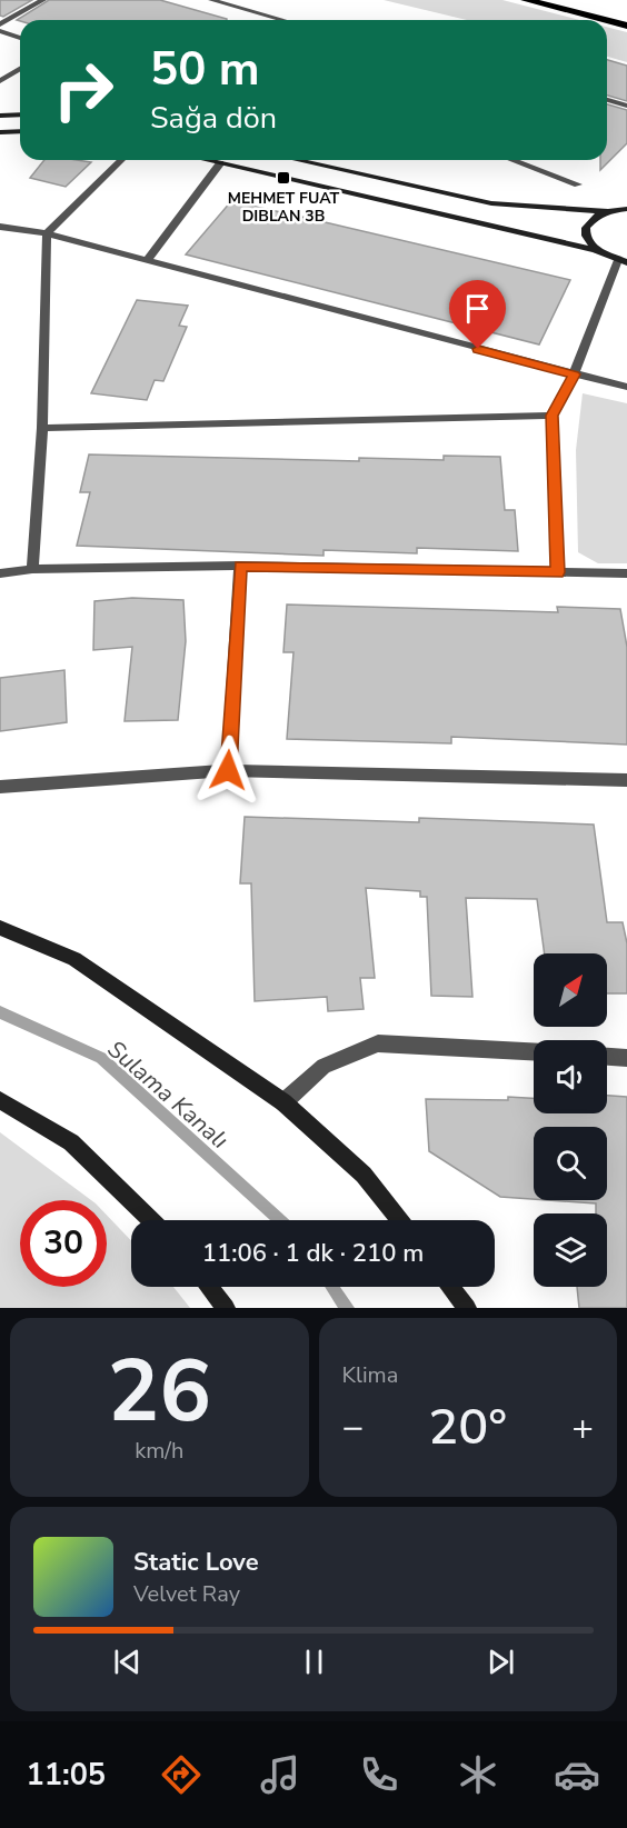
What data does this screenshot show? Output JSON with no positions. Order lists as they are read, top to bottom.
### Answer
{
  "water": ["Sulama Kanalı"],
  "places": {
    "transit": ["MEHMET FUAT DIBLAN 3B"]
  },
  "north": "top right",
  "page": {
    "turn": ["50 m", "Sağa dön"],
    "limit": "30",
    "trip": "11:06 · 1 dk · 210 m",
    "tile": [
      ["26", "km/h"],
      "Klima"
    ],
    "heat": ["−", "20°", "+"],
    "song": ["Static Love", "Velvet Ray"],
    "tabs": "11:05"
  }
}
